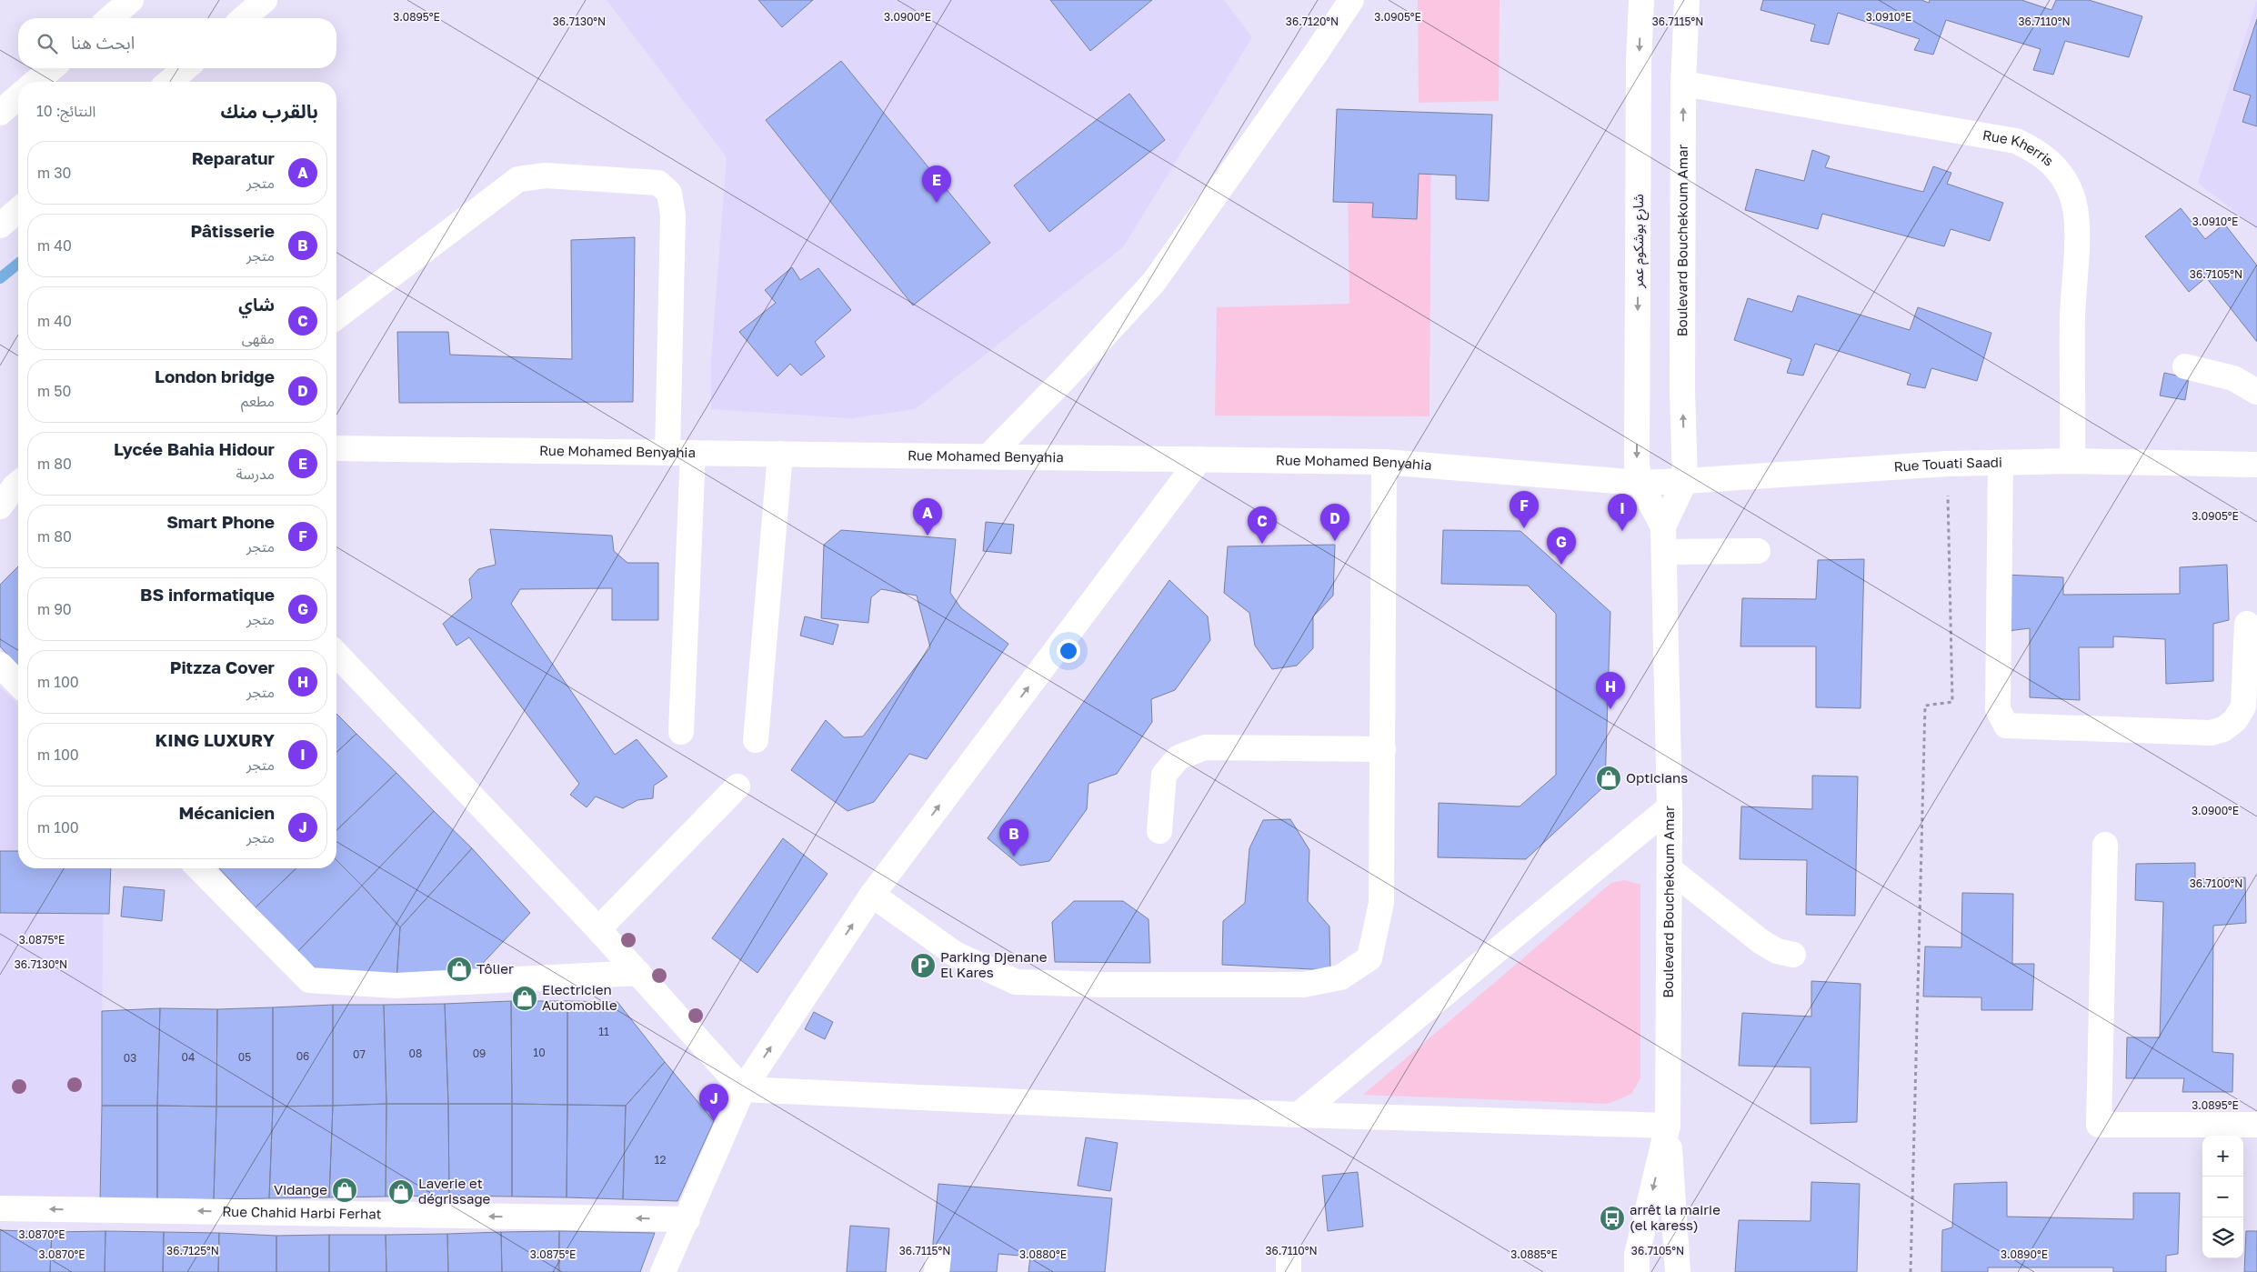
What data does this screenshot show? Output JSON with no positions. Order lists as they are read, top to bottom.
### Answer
{
  "streets": {
    "main road": [
      "Rue Kherris",
      "شارع بوشكوم عمر",
      "Boulevard Bouchekoum Amar",
      "Rue Mohamed Benyahia",
      "Rue Touati Saadi",
      "Rue Chahid Harbi Ferhat"
    ]
  },
  "crossings": [
    ["Rue Kherris", "Boulevard Bouchekoum Amar"],
    ["Rue Kherris", "Rue Touati Saadi"],
    ["شارع بوشكوم عمر", "Rue Mohamed Benyahia"],
    ["شارع بوشكوم عمر", "Rue Touati Saadi"],
    ["Boulevard Bouchekoum Amar", "Rue Touati Saadi"],
    ["Rue Mohamed Benyahia", "Rue Touati Saadi"]
  ],
  "one_way": ["شارع بوشكوم عمر", "Rue Chahid Harbi Ferhat"],
  "places": {
    "shop": [
      "Opticians",
      "Tôlier",
      "Electricien Automobile",
      "Vidange",
      "Laverie et dégrissage"
    ],
    "parking": ["Parking Djenane El Kares"],
    "bus stop": ["arrêt la mairie (el karess)"]
  },
  "house_numbers": [
    "11",
    "10",
    "08",
    "09",
    "07",
    "06",
    "04",
    "05",
    "03",
    "12"
  ],
  "page": {
    "search": "ابحث هنا",
    "heading": ["بالقرب منك", "النتائج: 10"],
    "list": [
      {
        "mark": "A",
        "name": "Reparatur",
        "note": "متجر",
        "value": "30 m"
      },
      {
        "mark": "B",
        "name": "Pâtisserie",
        "note": "متجر",
        "value": "40 m"
      },
      {
        "mark": "C",
        "name": "شاي",
        "note": "مقهى",
        "value": "40 m"
      },
      {
        "mark": "D",
        "name": "London bridge",
        "note": "مطعم",
        "value": "50 m"
      },
      {
        "mark": "E",
        "name": "Lycée Bahia Hidour",
        "note": "مدرسة",
        "value": "80 m"
      },
      {
        "mark": "F",
        "name": "Smart Phone",
        "note": "متجر",
        "value": "80 m"
      },
      {
        "mark": "G",
        "name": "BS informatique",
        "note": "متجر",
        "value": "90 m"
      },
      {
        "mark": "H",
        "name": "Pitzza Cover",
        "note": "متجر",
        "value": "100 m"
      },
      {
        "mark": "I",
        "name": "KING LUXURY",
        "note": "متجر",
        "value": "100 m"
      },
      {
        "mark": "J",
        "name": "Mécanicien",
        "note": "متجر",
        "value": "100 m"
      }
    ],
    "pins": [
      "E",
      "F",
      "I",
      "A",
      "D",
      "C",
      "G",
      "H",
      "B",
      "J"
    ],
    "map_buttons": ["+", "−"]
  },
  "coordinates": [
    "3.0910°E",
    "3.0895°E",
    "3.0900°E",
    "3.0905°E",
    "36.7130°N",
    "36.7120°N",
    "36.7115°N",
    "36.7110°N",
    "36.7105°N",
    "36.7100°N",
    "3.0875°E",
    "3.0870°E",
    "36.7125°N",
    "3.0880°E",
    "3.0885°E",
    "3.0890°E"
  ]
}
